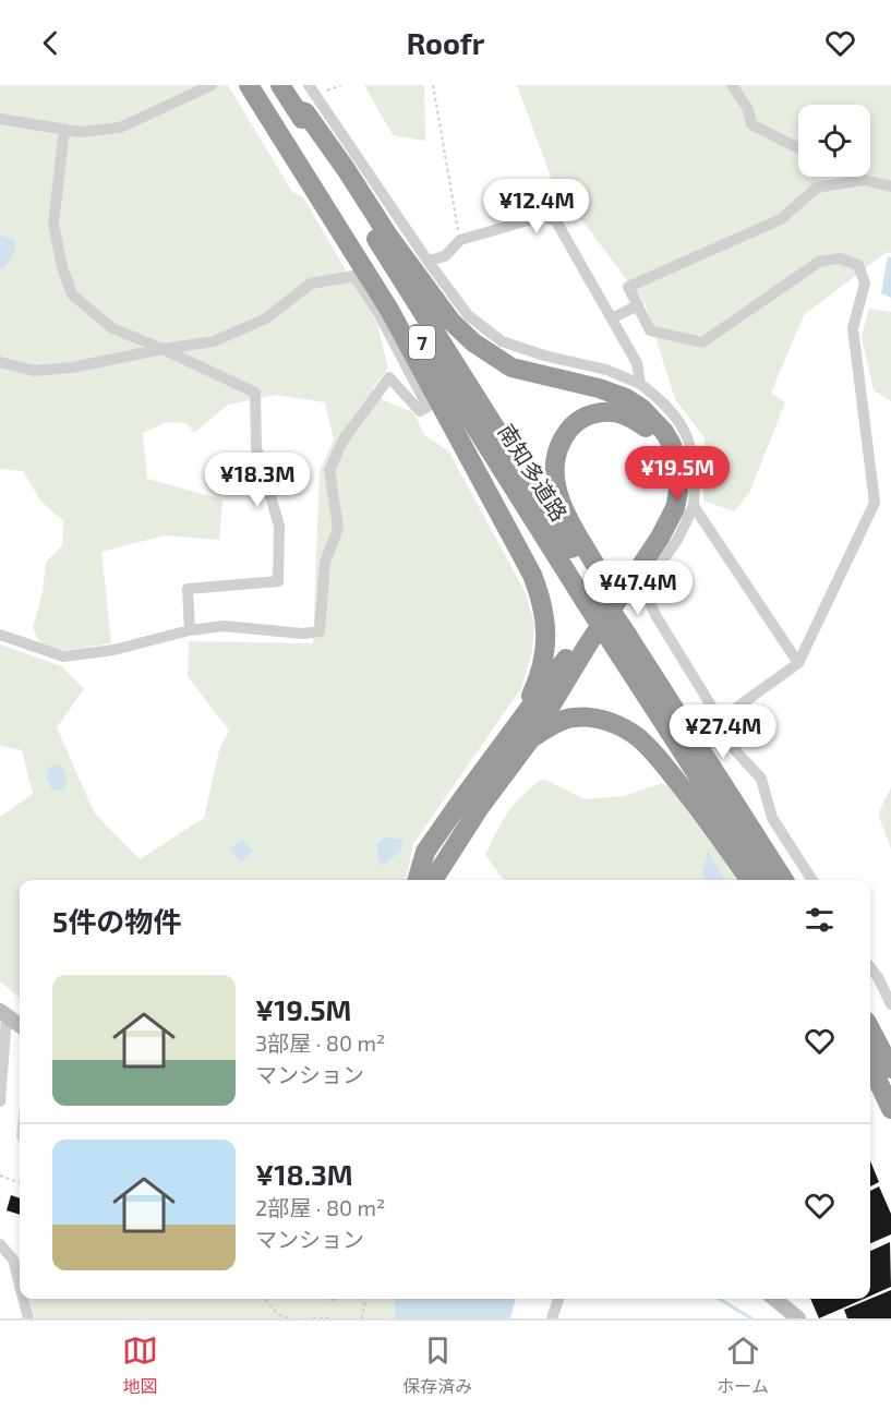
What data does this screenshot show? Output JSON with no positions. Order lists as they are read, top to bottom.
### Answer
{
  "streets": {
    "highway": ["7", "南知多道路"]
  },
  "page": {
    "header": "Roofr",
    "price": [
      "¥12.4M",
      "¥19.5M",
      "¥18.3M",
      "¥47.4M",
      "¥27.4M"
    ],
    "heading": "5件の物件",
    "list": [
      {
        "name": "¥19.5M",
        "note": "3部屋 · 80 m² · マンション"
      },
      {
        "name": "¥18.3M",
        "note": "2部屋 · 80 m² · マンション"
      }
    ],
    "tabs": ["地図", "保存済み", "ホーム"]
  }
}
